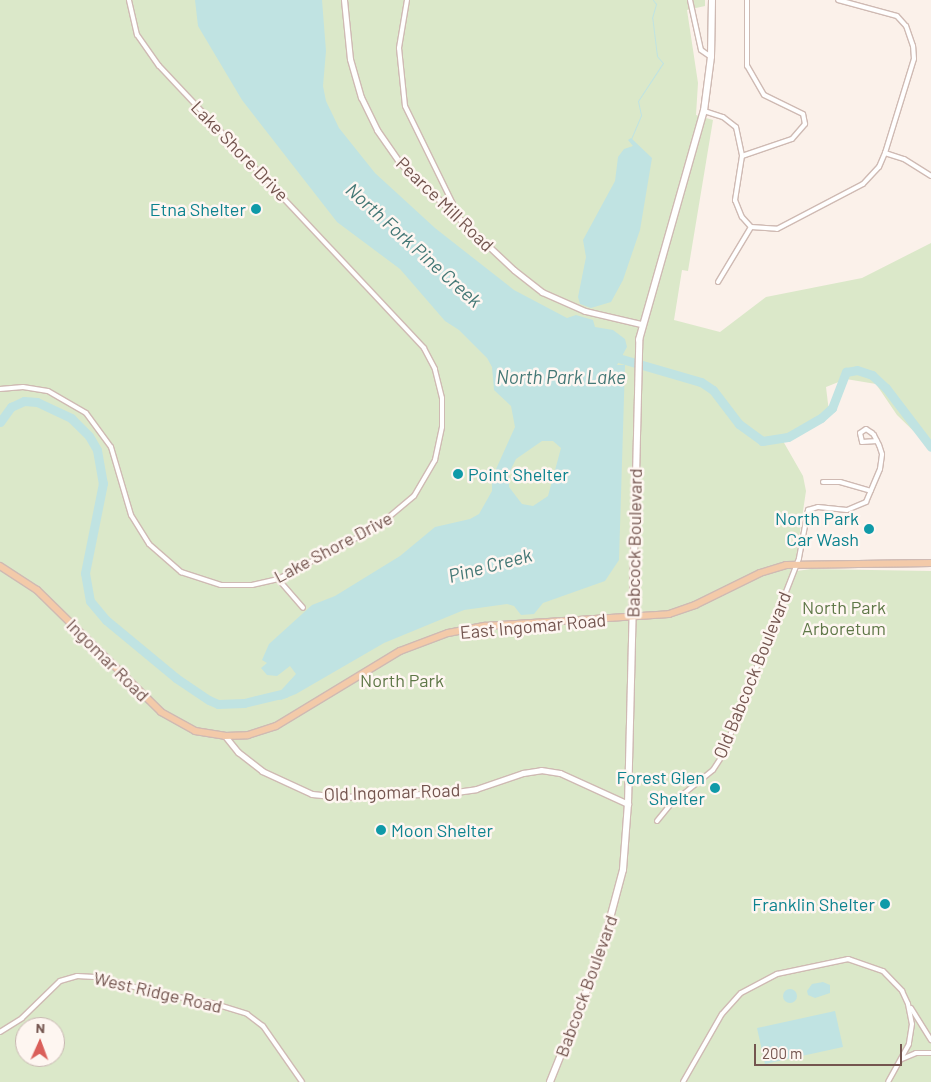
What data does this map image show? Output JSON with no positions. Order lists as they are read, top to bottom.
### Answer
{
  "streets": {
    "main road": ["Babcock Boulevard", "East Ingomar Road", "Ingomar Road"],
    "street": [
      "Lake Shore Drive",
      "Pearce Mill Road",
      "Old Babcock Boulevard",
      "Old Ingomar Road",
      "West Ridge Road"
    ]
  },
  "crossings": [
    ["Pearce Mill Road", "Babcock Boulevard"],
    ["Babcock Boulevard", "East Ingomar Road"],
    ["Babcock Boulevard", "Old Ingomar Road"],
    ["East Ingomar Road", "Ingomar Road"],
    ["East Ingomar Road", "Old Babcock Boulevard"],
    ["East Ingomar Road", "Old Ingomar Road"],
    ["Ingomar Road", "Old Ingomar Road"]
  ],
  "water": ["North Fork Pine Creek", "North Park Lake", "Pine Creek"],
  "parks": ["North Park Arboretum", "North Park"],
  "places": [
    "Etna Shelter",
    "Point Shelter",
    "North Park Car Wash",
    "Forest Glen Shelter",
    "Moon Shelter",
    "Franklin Shelter"
  ],
  "scale_bar": "200 m",
  "north": "top"
}
